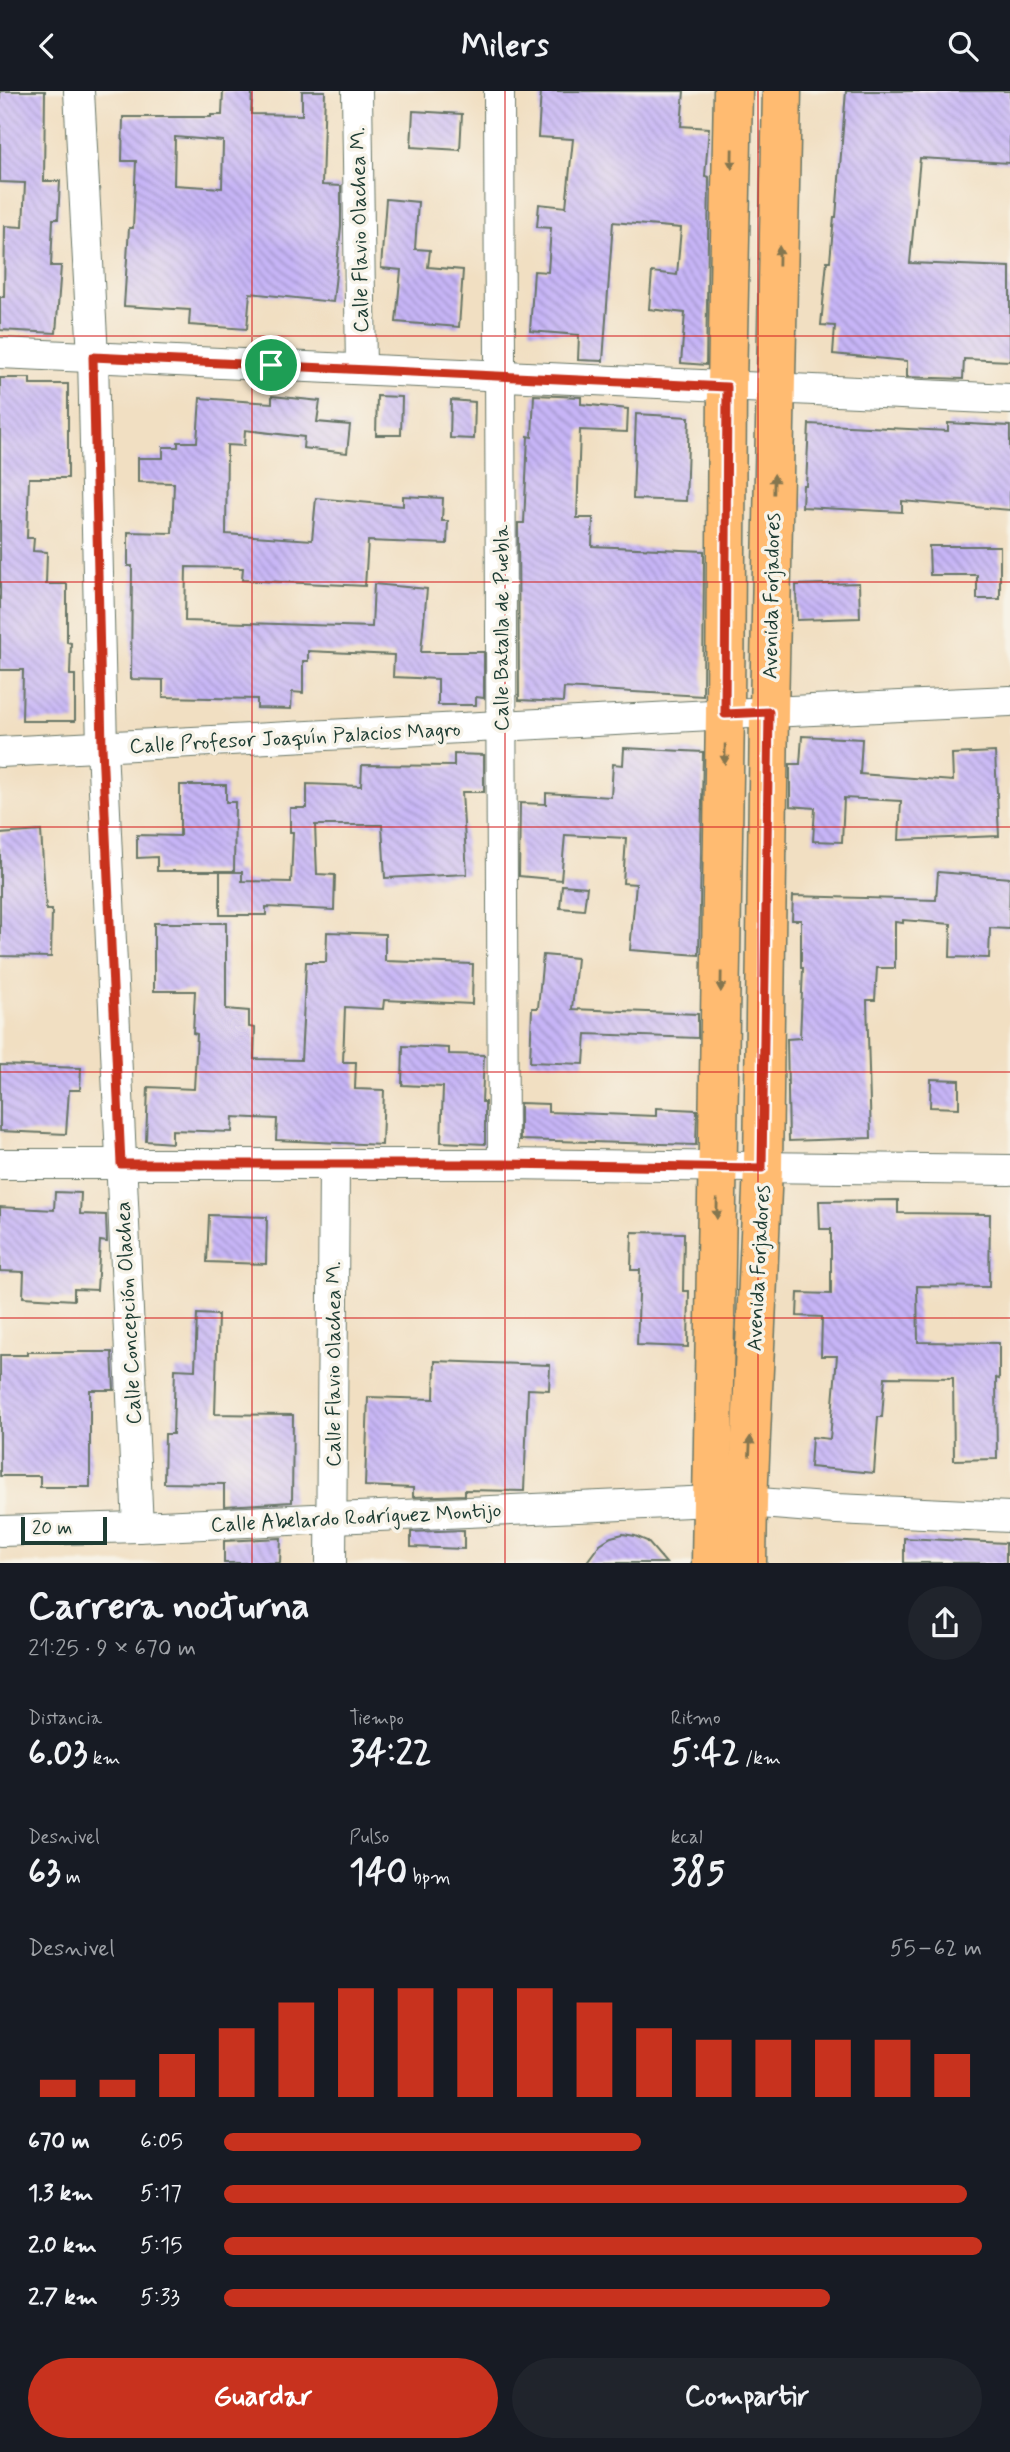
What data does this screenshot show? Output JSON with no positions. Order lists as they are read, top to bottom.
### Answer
{
  "streets": {
    "main road": ["Avenida Forjadores"],
    "street": [
      "Calle Flavio Olachea M.",
      "Calle Batalla de Puebla",
      "Calle Profesor Joaquín Palacios Magro",
      "Calle Concepción Olachea",
      "Calle Abelardo Rodríguez Montijo"
    ]
  },
  "crossings": [
    ["Calle Flavio Olachea M.", "Calle Abelardo Rodríguez Montijo"],
    ["Avenida Forjadores", "Calle Profesor Joaquín Palacios Magro"],
    ["Avenida Forjadores", "Calle Abelardo Rodríguez Montijo"],
    ["Calle Batalla de Puebla", "Calle Profesor Joaquín Palacios Magro"],
    ["Calle Profesor Joaquín Palacios Magro", "Calle Concepción Olachea"],
    ["Calle Concepción Olachea", "Calle Abelardo Rodríguez Montijo"]
  ],
  "scale_bar": "20 m",
  "page": {
    "header": "Milers",
    "scale": "20 m",
    "heading": ["Carrera nocturna", "21:25 · 9 × 670 m"],
    "stats": [
      ["Distancia", "6.03 km"],
      ["Tiempo", "34:22"],
      ["Ritmo", "5:42 /km"],
      ["Desnivel", "63 m"],
      ["Pulso", "140 bpm"],
      ["kcal", "385"]
    ],
    "chart": ["Desnivel", "55–62 m"],
    "list": [
      {
        "name": "670 m",
        "note": "6:05"
      },
      {
        "name": "1.3 km",
        "note": "5:17"
      },
      {
        "name": "2.0 km",
        "note": "5:15"
      },
      {
        "name": "2.7 km",
        "note": "5:33"
      }
    ],
    "buttons": ["Guardar", "Compartir"]
  }
}
